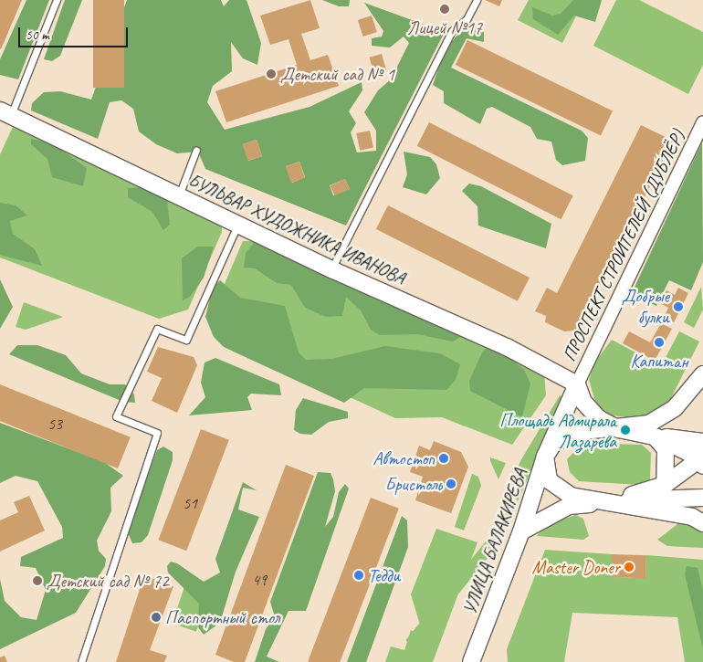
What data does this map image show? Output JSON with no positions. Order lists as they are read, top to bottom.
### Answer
{
  "streets": {
    "street": ["БУЛЬВАР ХУДОЖНИКА ИВАНОВА", "ПРОСПЕКТ СТРОИТЕЛЕЙ (ДУБЛЁР)", "УЛИЦА БАЛАКИРЕВА"]
  },
  "crossings": [
    ["БУЛЬВАР ХУДОЖНИКА ИВАНОВА", "ПРОСПЕКТ СТРОИТЕЛЕЙ (ДУБЛЁР)"],
    ["БУЛЬВАР ХУДОЖНИКА ИВАНОВА", "УЛИЦА БАЛАКИРЕВА"],
    ["ПРОСПЕКТ СТРОИТЕЛЕЙ (ДУБЛЁР)", "УЛИЦА БАЛАКИРЕВА"]
  ],
  "places": [
    "Лицей №17",
    "Детский сад № 1",
    "Добрые булки",
    "Капитан",
    "Площадь Адмирала Лазарева",
    "Автостоп",
    "Бристоль",
    "Master Doner",
    "Тедди",
    "Детский сад № 72",
    "Паспортный стол"
  ],
  "house_numbers": ["53", "51", "49"],
  "scale_bar": "50 m"
}
